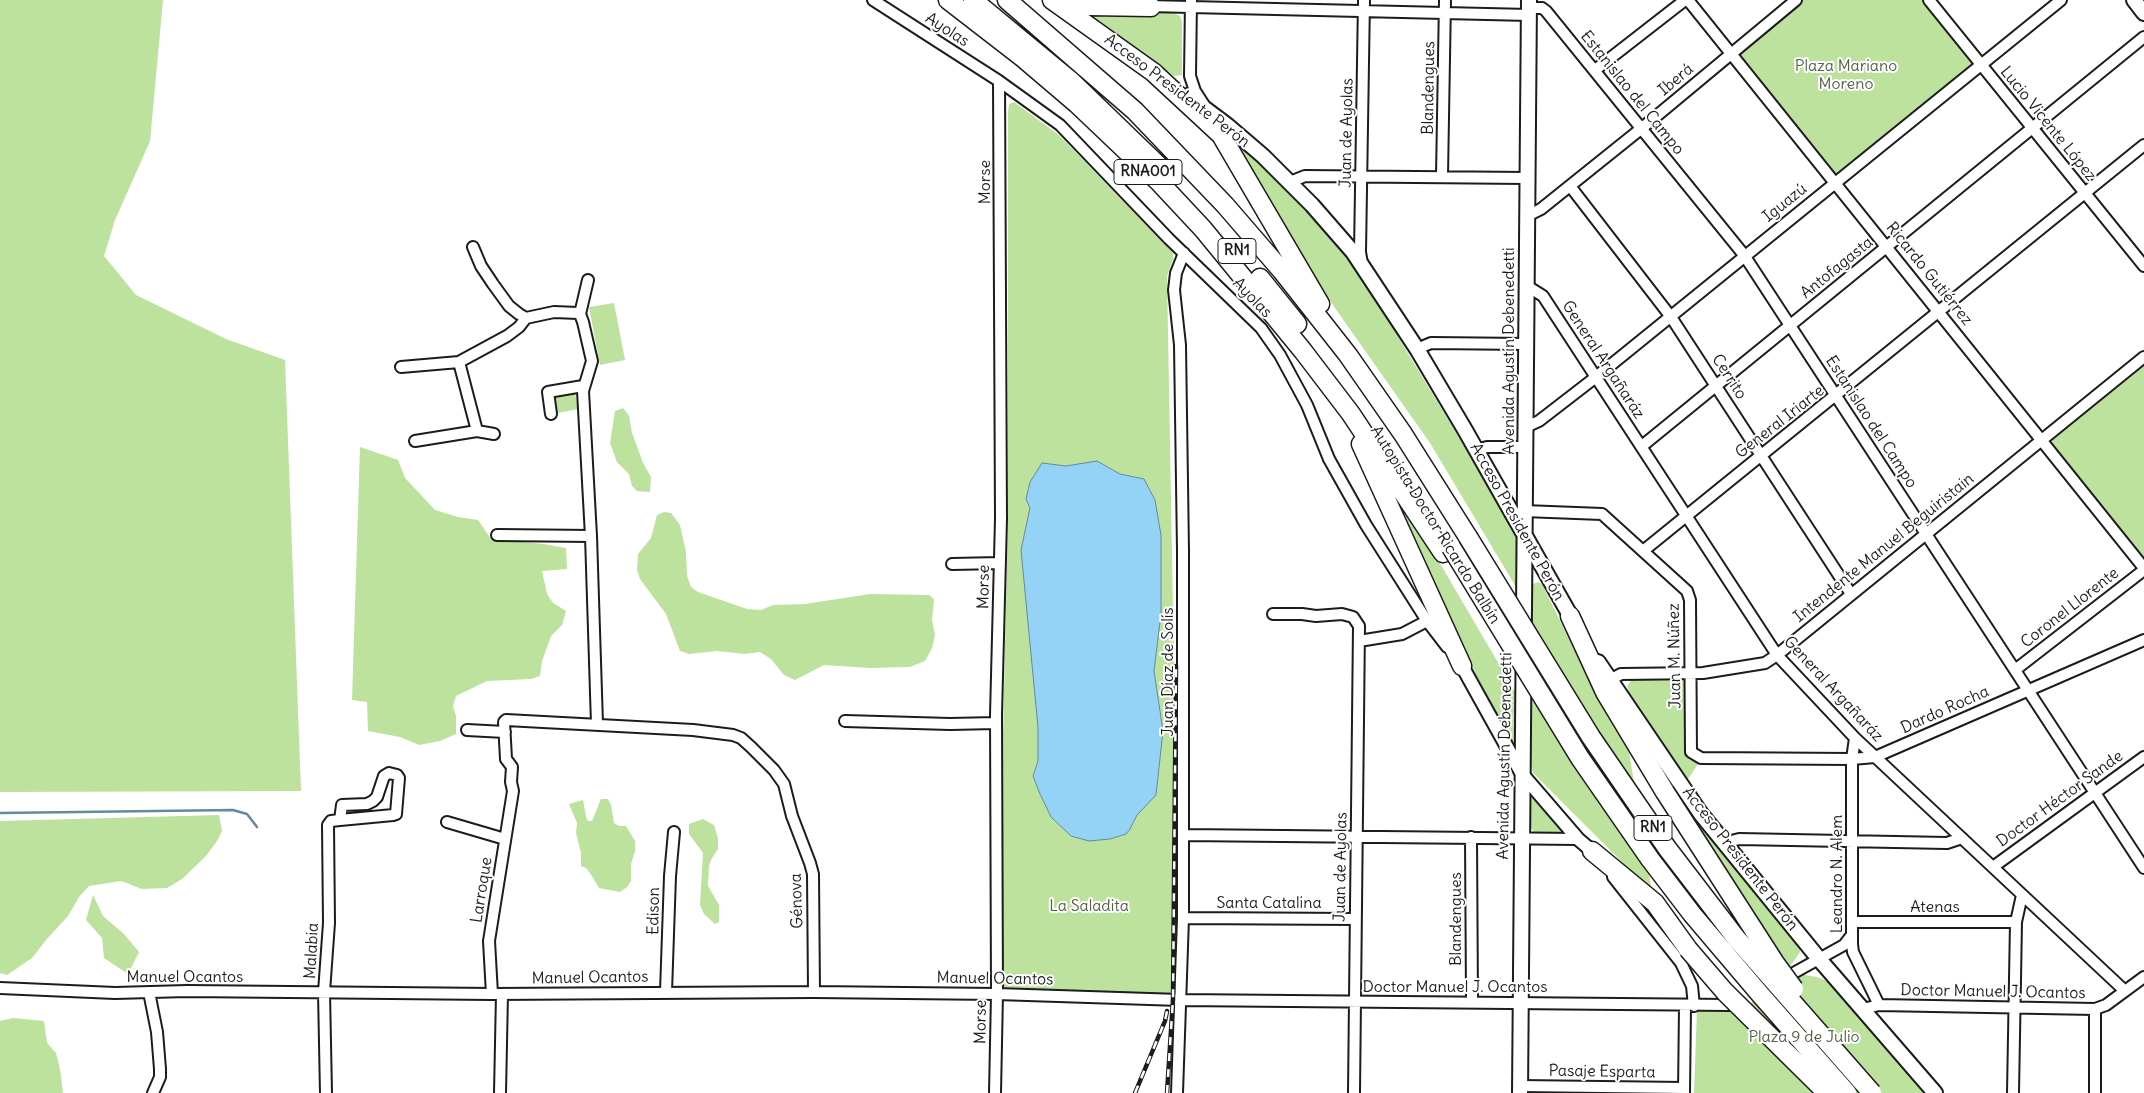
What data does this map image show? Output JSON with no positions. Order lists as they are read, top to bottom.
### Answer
{
  "streets": {
    "highway": [
      "Acceso Presidente Perón",
      "RNA001",
      "RN1",
      "Autopista Doctor Ricardo Balbín"
    ],
    "main road": ["Avenida Agustín Debenedetti"],
    "street": [
      "Ayolas",
      "Iberá",
      "Blandengues",
      "Estanislao del Campo",
      "Lucio Vicente López",
      "Juan de Ayolas",
      "Morse",
      "Iguazú",
      "Antofagasta",
      "Ricardo Gutiérrez",
      "General Argañaráz",
      "Cerrito",
      "General Iriarte",
      "Intendente Manuel Beguiristain",
      "Coronel Llorente",
      "Juan M. Núñez",
      "Juan Díaz de Solís",
      "Dardo Rocha",
      "Doctor Héctor Sande",
      "Leandro N. Alem",
      "Larroque",
      "Génova",
      "Santa Catalina",
      "Atenas",
      "Edison",
      "Malabia",
      "Manuel Ocantos",
      "Doctor Manuel J. Ocantos",
      "Pasaje Esparta"
    ]
  },
  "crossings": [
    ["Ayolas", "Morse"],
    ["Ayolas", "Juan Díaz de Solís"],
    ["Iberá", "Estanislao del Campo"],
    ["Iberá", "Ricardo Gutiérrez"],
    ["Iberá", "Avenida Agustín Debenedetti"],
    ["Iberá", "Cerrito"],
    ["Blandengues", "Doctor Manuel J. Ocantos"],
    ["Acceso Presidente Perón", "Juan de Ayolas"],
    ["Acceso Presidente Perón", "Avenida Agustín Debenedetti"],
    ["Acceso Presidente Perón", "Intendente Manuel Beguiristain"],
    ["Acceso Presidente Perón", "Doctor Manuel J. Ocantos"],
    ["Estanislao del Campo", "Iguazú"],
    ["Estanislao del Campo", "Antofagasta"],
    ["Estanislao del Campo", "Avenida Agustín Debenedetti"],
    ["Estanislao del Campo", "General Iriarte"],
    ["Estanislao del Campo", "Intendente Manuel Beguiristain"],
    ["Estanislao del Campo", "Coronel Llorente"],
    ["Estanislao del Campo", "Dardo Rocha"],
    ["Estanislao del Campo", "Doctor Héctor Sande"],
    ["Lucio Vicente López", "Iguazú"],
    ["Lucio Vicente López", "Antofagasta"],
    ["Lucio Vicente López", "General Iriarte"],
    ["Juan de Ayolas", "Santa Catalina"],
    ["Juan de Ayolas", "Doctor Manuel J. Ocantos"],
    ["RNA001", "Autopista Doctor Ricardo Balbín"],
    ["Morse", "Manuel Ocantos"],
    ["Iguazú", "Ricardo Gutiérrez"],
    ["Iguazú", "Avenida Agustín Debenedetti"],
    ["Iguazú", "General Argañaráz"],
    ["Iguazú", "Cerrito"],
    ["Antofagasta", "Ricardo Gutiérrez"],
    ["Antofagasta", "General Argañaráz"],
    ["Antofagasta", "Cerrito"],
    ["Ricardo Gutiérrez", "General Iriarte"],
    ["Ricardo Gutiérrez", "Intendente Manuel Beguiristain"],
    ["Ricardo Gutiérrez", "Coronel Llorente"],
    ["Avenida Agustín Debenedetti", "General Argañaráz"],
    ["Avenida Agustín Debenedetti", "Juan M. Núñez"],
    ["Avenida Agustín Debenedetti", "Doctor Manuel J. Ocantos"],
    ["Avenida Agustín Debenedetti", "Pasaje Esparta"],
    ["General Argañaráz", "General Iriarte"],
    ["General Argañaráz", "Intendente Manuel Beguiristain"],
    ["General Argañaráz", "Dardo Rocha"],
    ["General Argañaráz", "Doctor Héctor Sande"],
    ["General Argañaráz", "Leandro N. Alem"],
    ["General Argañaráz", "Doctor Manuel J. Ocantos"],
    ["Cerrito", "General Iriarte"],
    ["Cerrito", "Intendente Manuel Beguiristain"],
    ["General Iriarte", "Juan M. Núñez"],
    ["Intendente Manuel Beguiristain", "Juan M. Núñez"],
    ["Juan M. Núñez", "Dardo Rocha"],
    ["Juan Díaz de Solís", "Santa Catalina"],
    ["Juan Díaz de Solís", "Manuel Ocantos"],
    ["Juan Díaz de Solís", "Doctor Manuel J. Ocantos"],
    ["Dardo Rocha", "Leandro N. Alem"],
    ["Leandro N. Alem", "Atenas"],
    ["Leandro N. Alem", "Doctor Manuel J. Ocantos"],
    ["Larroque", "Manuel Ocantos"],
    ["Génova", "Manuel Ocantos"],
    ["Edison", "Manuel Ocantos"],
    ["Malabia", "Manuel Ocantos"],
    ["Manuel Ocantos", "Doctor Manuel J. Ocantos"]
  ],
  "parks": ["Plaza Mariano Moreno", "La Saladita", "Plaza 9 de Julio"]
}
